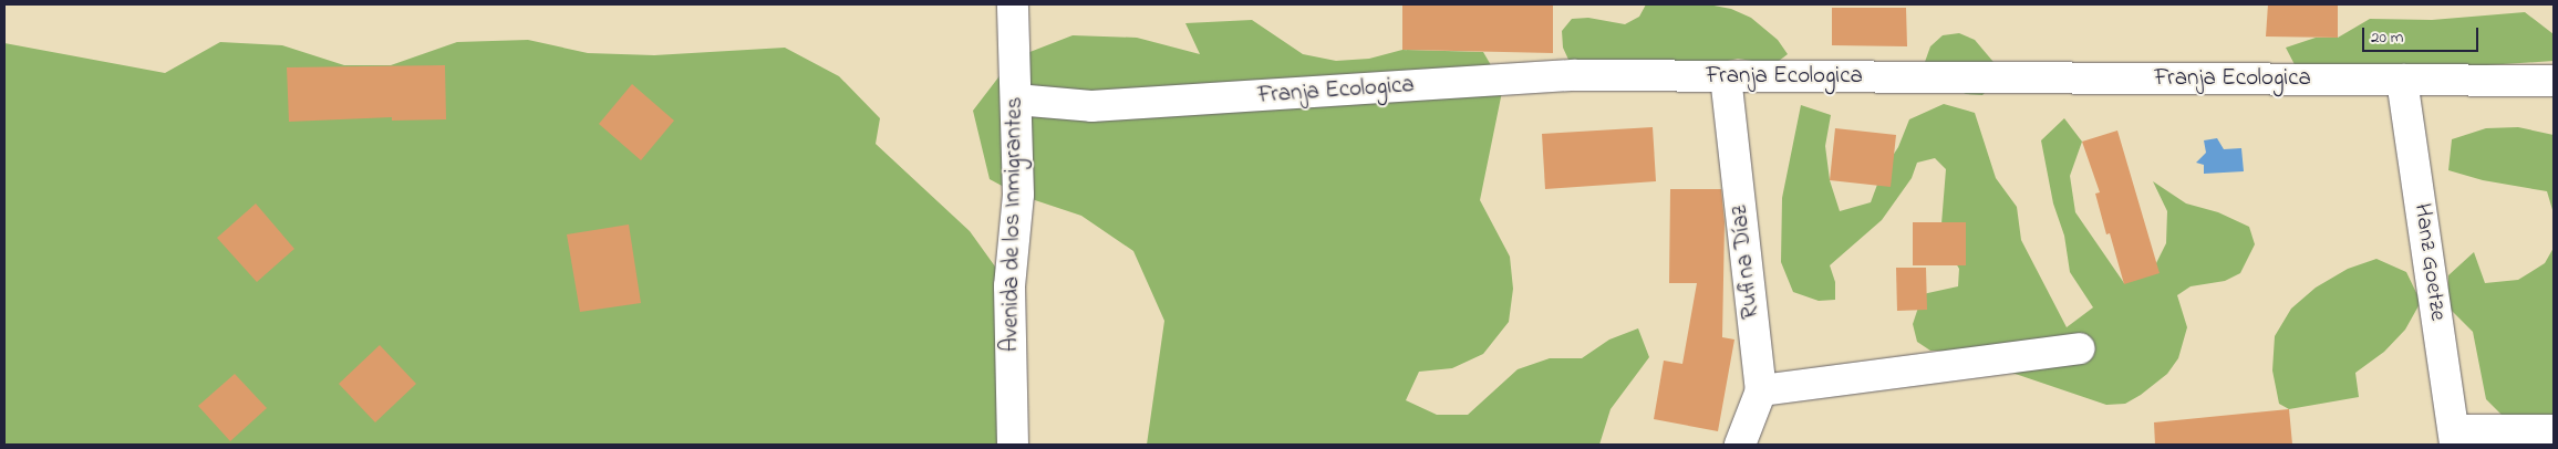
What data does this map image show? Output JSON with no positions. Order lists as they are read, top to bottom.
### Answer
{
  "streets": {
    "street": [
      "Franja Ecologica",
      "Avenida de los Inmigrantes",
      "Rufina Díaz",
      "Hanz Goetze"
    ]
  },
  "crossings": [
    ["Franja Ecologica", "Avenida de los Inmigrantes"],
    ["Franja Ecologica", "Rufina Díaz"],
    ["Franja Ecologica", "Hanz Goetze"]
  ],
  "scale_bar": "20 m"
}
